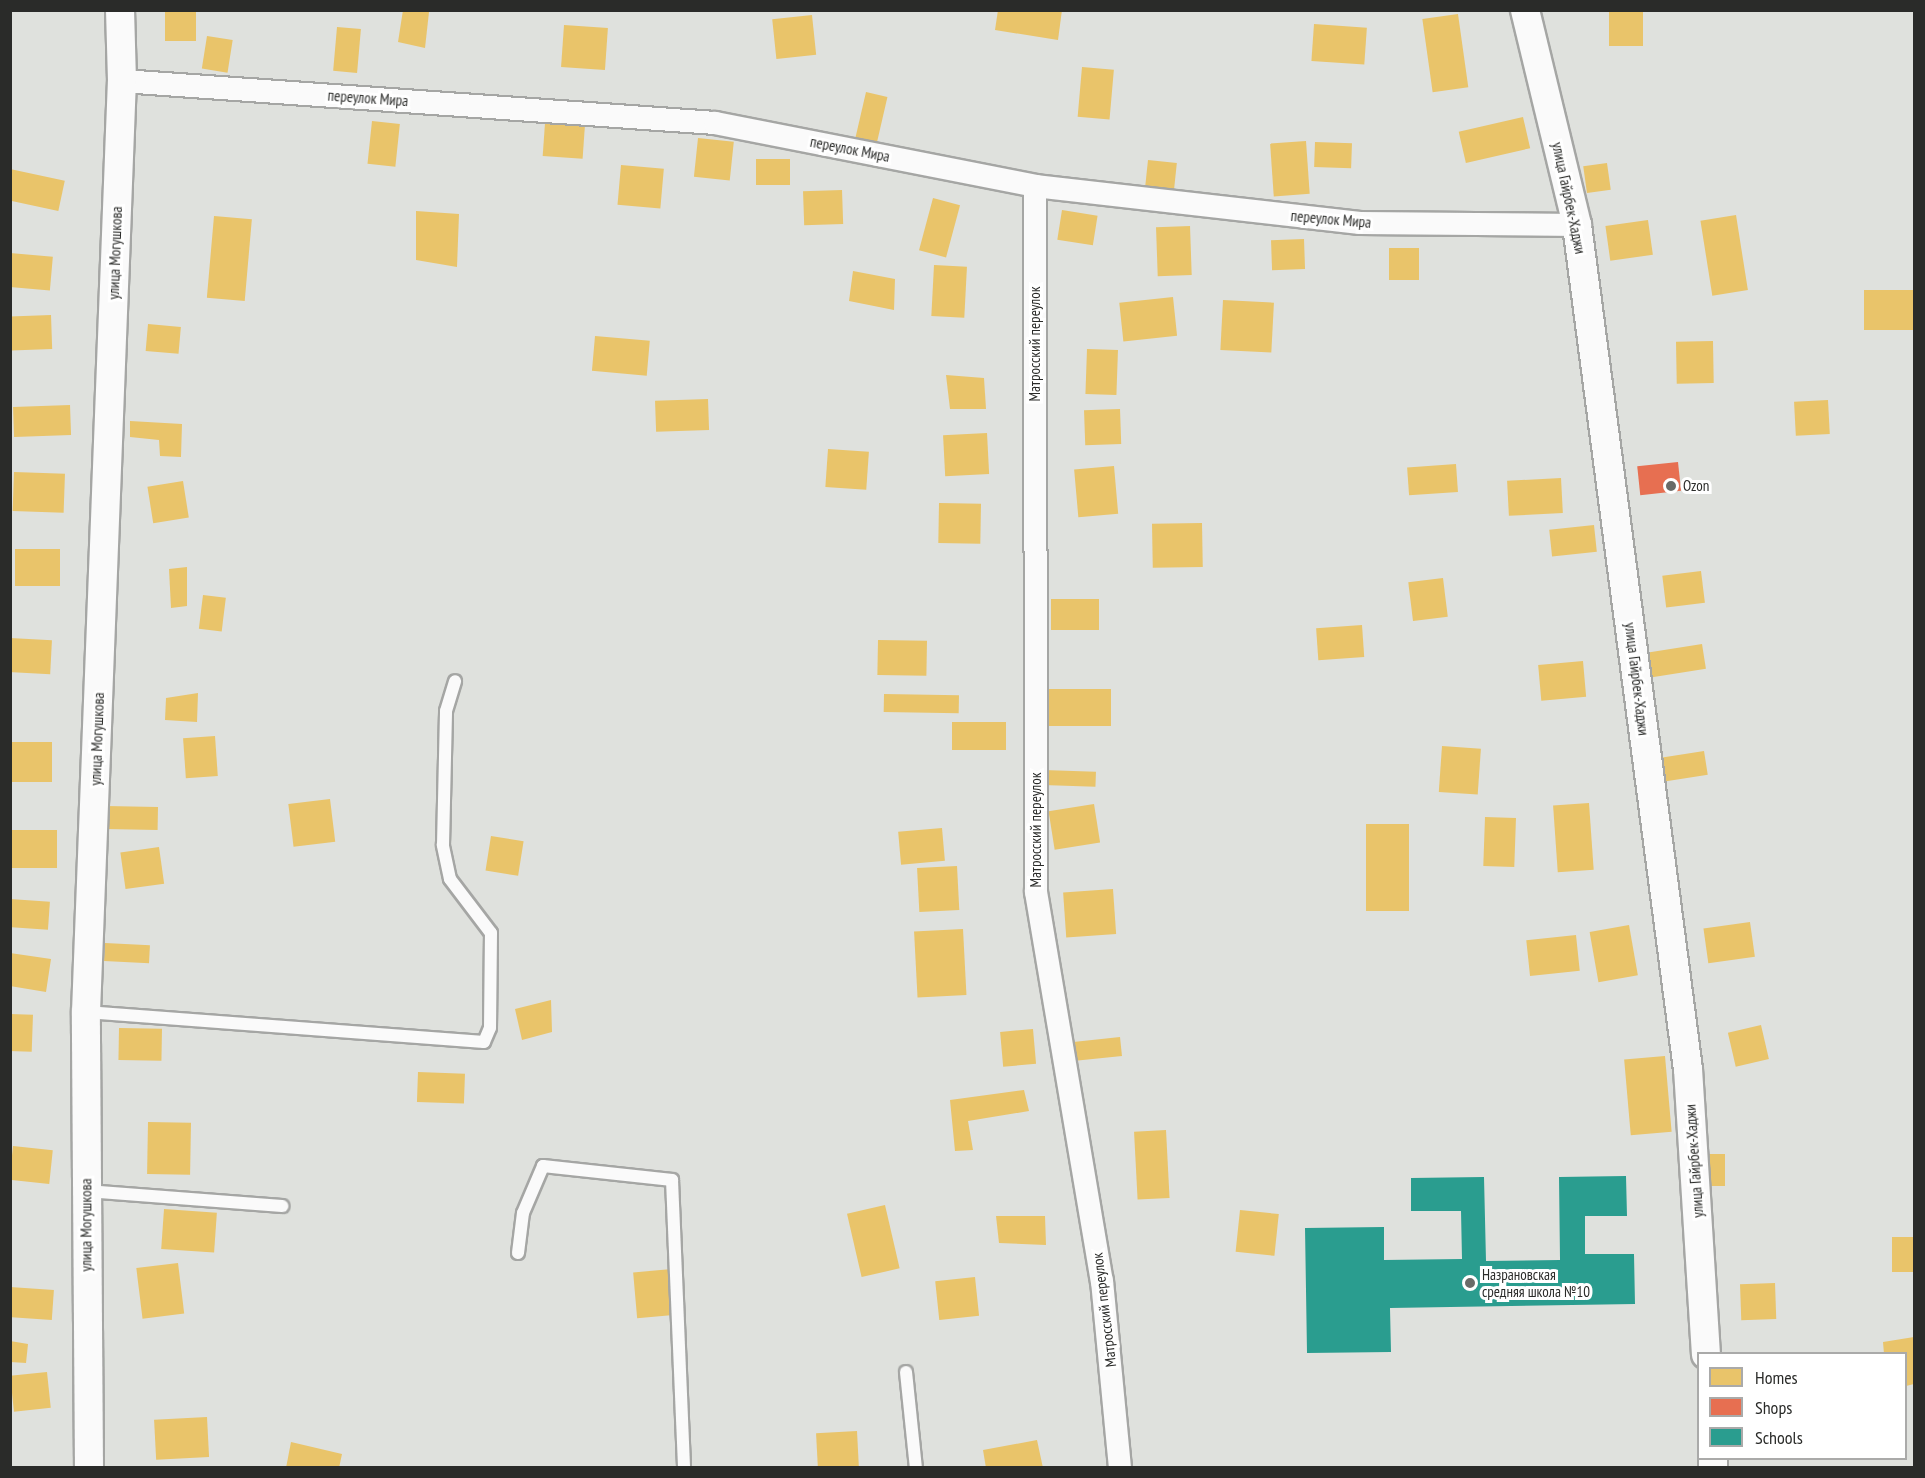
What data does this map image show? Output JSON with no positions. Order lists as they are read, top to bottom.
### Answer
{
  "streets": {
    "street": [
      "переулок Мира",
      "улица Гайрбек-Хаджи",
      "улица Могушкова",
      "Матросский переулок"
    ]
  },
  "crossings": [
    ["переулок Мира", "улица Гайрбек-Хаджи"],
    ["переулок Мира", "улица Могушкова"],
    ["переулок Мира", "Матросский переулок"]
  ],
  "places": ["Ozon", "Назрановская средняя школа №10"],
  "legend": ["Homes", "Shops", "Schools"]
}
